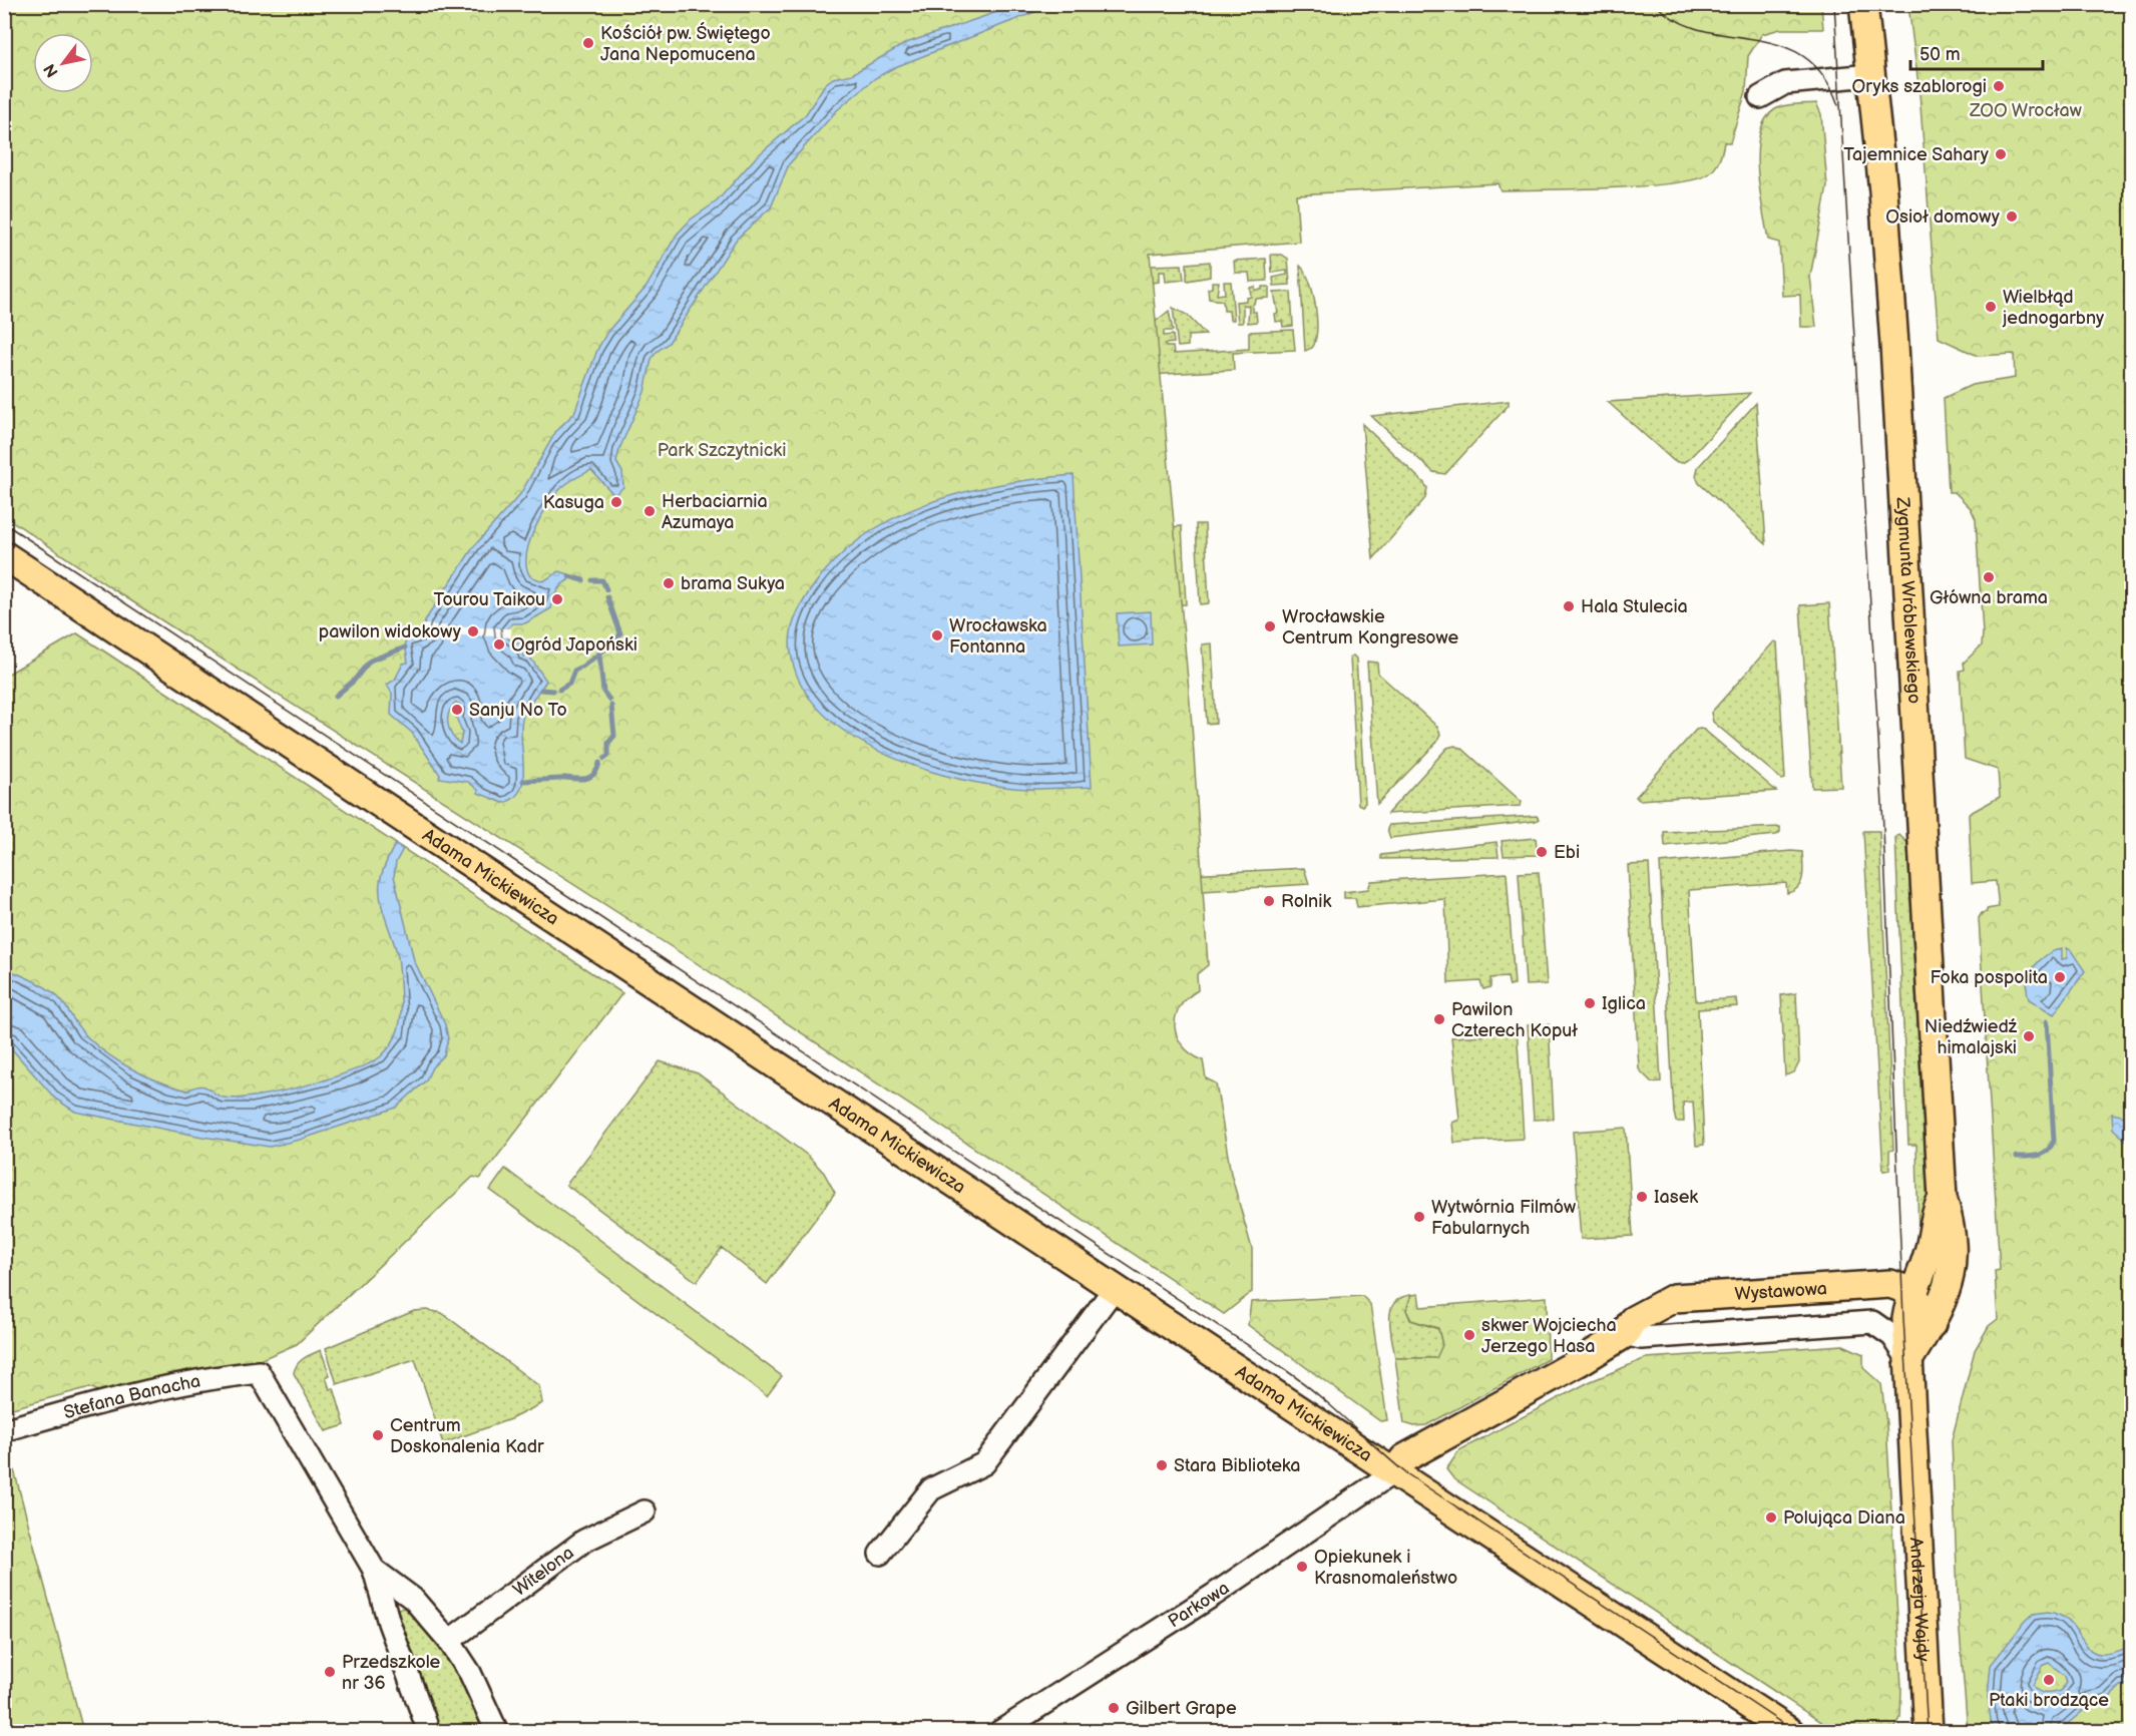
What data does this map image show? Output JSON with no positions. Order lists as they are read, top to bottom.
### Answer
{
  "streets": {
    "main road": [
      "Zygmunta Wróblewskiego",
      "Adama Mickiewicza",
      "Wystawowa",
      "Andrzeja Wajdy"
    ],
    "street": ["Stefana Banacha", "Witelona", "Parkowa"]
  },
  "crossings": [
    ["Zygmunta Wróblewskiego", "Wystawowa"],
    ["Zygmunta Wróblewskiego", "Andrzeja Wajdy"],
    ["Adama Mickiewicza", "Wystawowa"],
    ["Adama Mickiewicza", "Parkowa"],
    ["Wystawowa", "Andrzeja Wajdy"],
    ["Wystawowa", "Parkowa"]
  ],
  "parks": ["ZOO Wrocław", "Park Szczytnicki"],
  "places": [
    "Kościół pw. Świętego Jana Nepomucena",
    "Oryks szablorogi",
    "Tajemnice Sahary",
    "Osioł domowy",
    "Wielbłąd jednogarbny",
    "Kasuga",
    "Herbaciarnia Azumaya",
    "Główna brama",
    "brama Sukya",
    "Tourou Taikou",
    "Hala Stulecia",
    "Wrocławskie Centrum Kongresowe",
    "pawilon widokowy",
    "Wrocławska Fontanna",
    "Ogród Japoński",
    "Sanju No To",
    "Ebi",
    "Rolnik",
    "Foka pospolita",
    "Iglica",
    "Pawilon Czterech Kopuł",
    "Niedźwiedź himalajski",
    "Iasek",
    "Wytwórnia Filmów Fabularnych",
    "skwer Wojciecha Jerzego Hasa",
    "Centrum Doskonalenia Kadr",
    "Stara Biblioteka",
    "Polująca Diana",
    "Opiekunek i Krasnomaleństwo",
    "Przedszkole nr 36",
    "Ptaki brodzące",
    "Gilbert Grape"
  ],
  "scale_bar": "50 m",
  "north": "bottom left"
}
